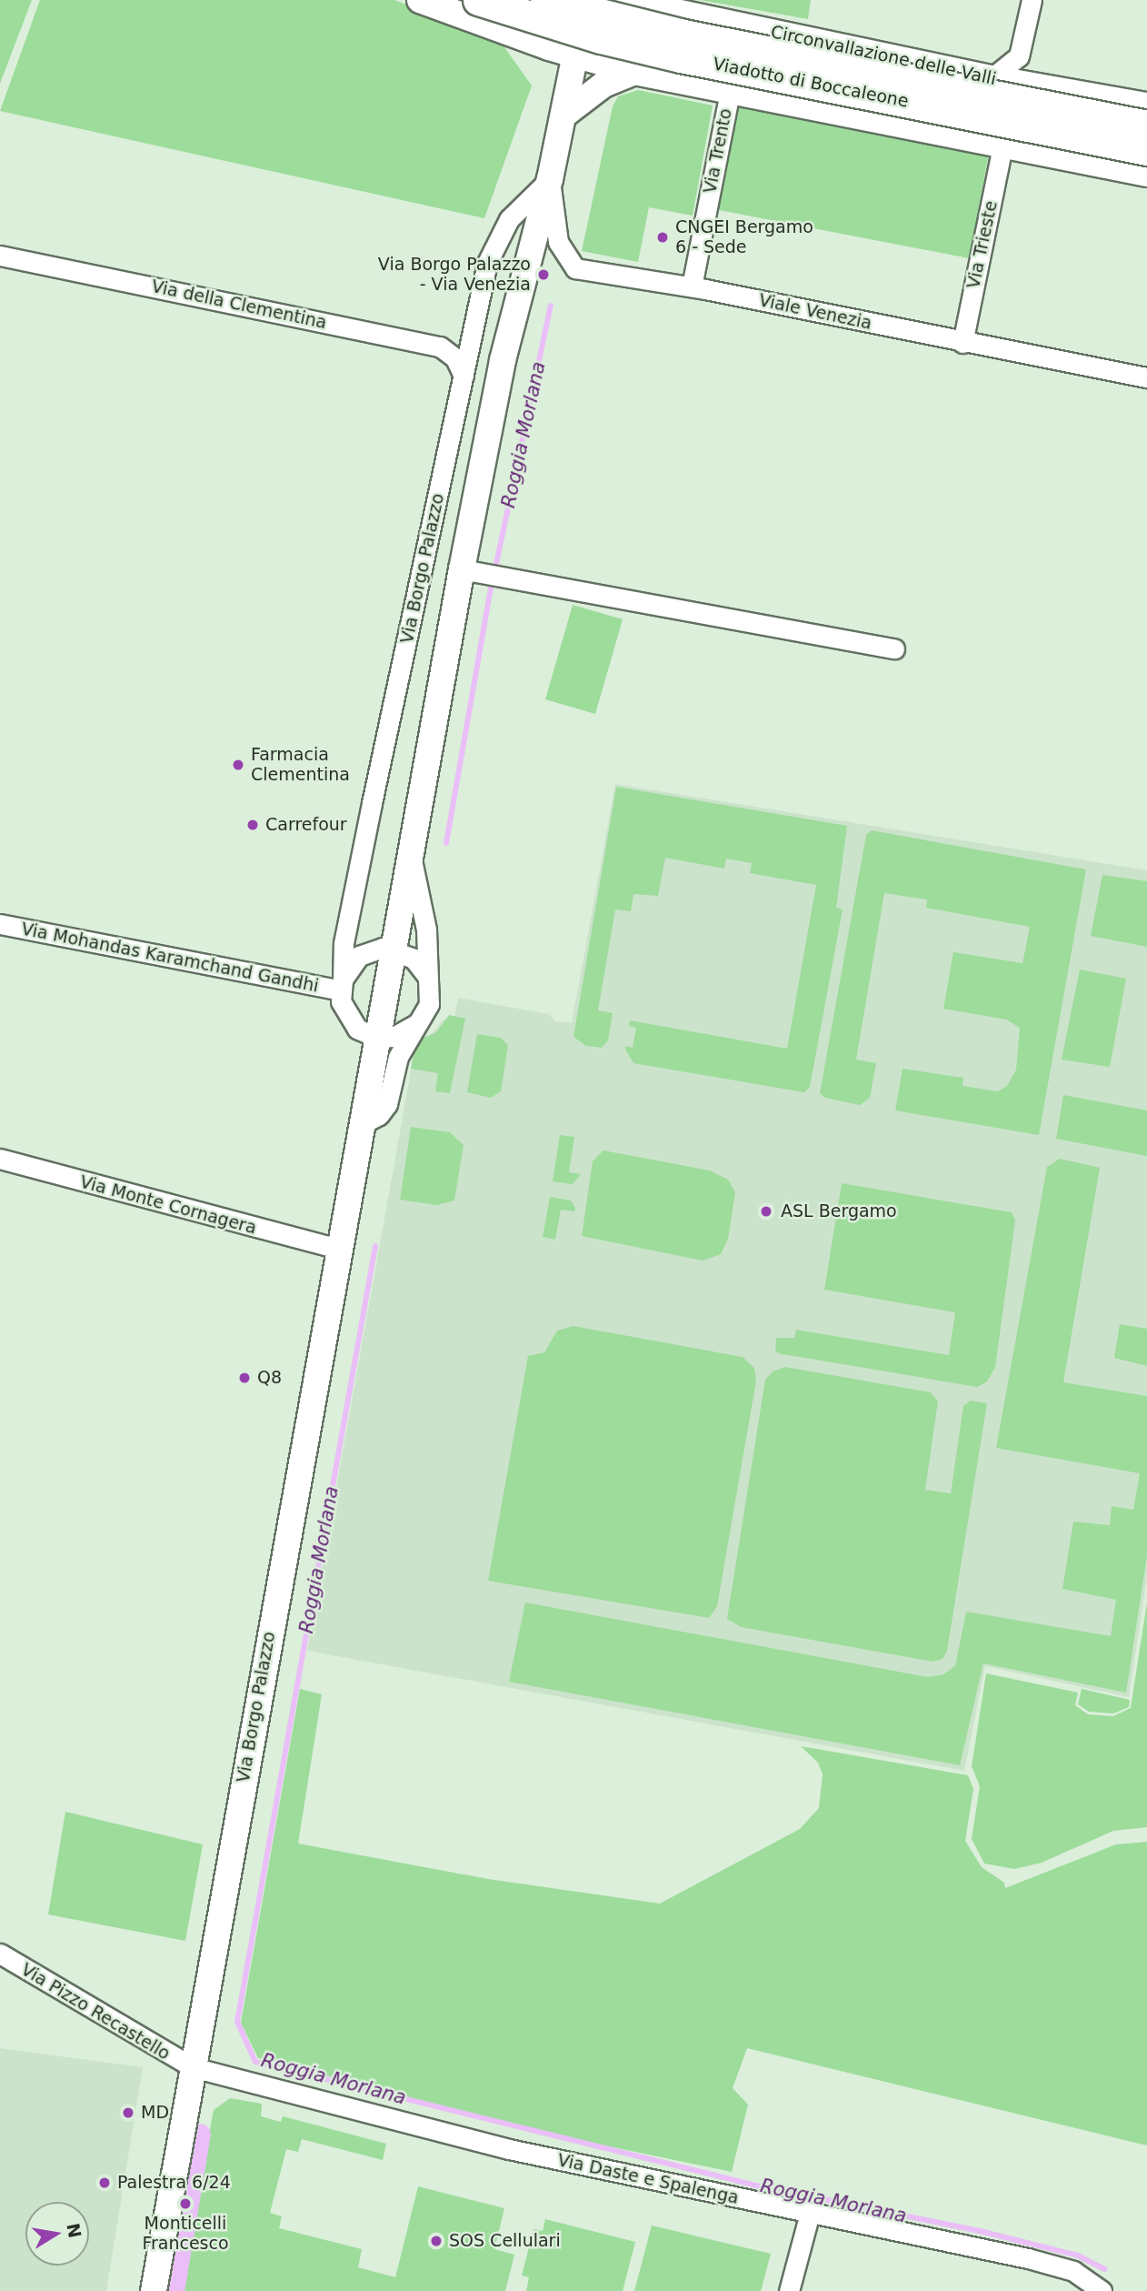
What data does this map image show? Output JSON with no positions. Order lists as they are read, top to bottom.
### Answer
{
  "streets": {
    "highway": ["Viadotto di Boccaleone"],
    "main road": ["Circonvallazione delle Valli", "Via Borgo Palazzo"],
    "street": [
      "Via Trento",
      "Via Trieste",
      "Via della Clementina",
      "Viale Venezia",
      "Via Mohandas Karamchand Gandhi",
      "Via Monte Cornagera",
      "Via Pizzo Recastello",
      "Via Daste e Spalenga"
    ]
  },
  "crossings": [
    ["Via Trento", "Viale Venezia"],
    ["Via Trieste", "Viale Venezia"],
    ["Via della Clementina", "Via Borgo Palazzo"],
    ["Viale Venezia", "Via Borgo Palazzo"],
    ["Via Borgo Palazzo", "Via Mohandas Karamchand Gandhi"],
    ["Via Borgo Palazzo", "Via Monte Cornagera"],
    ["Via Borgo Palazzo", "Via Pizzo Recastello"],
    ["Via Borgo Palazzo", "Via Daste e Spalenga"],
    ["Via Pizzo Recastello", "Via Daste e Spalenga"]
  ],
  "water": ["Roggia Morlana"],
  "places": [
    "CNGEI Bergamo 6 - Sede",
    "Via Borgo Palazzo - Via Venezia",
    "Farmacia Clementina",
    "Carrefour",
    "ASL Bergamo",
    "Q8",
    "MD",
    "Palestra 6/24",
    "Monticelli Francesco",
    "SOS Cellulari"
  ],
  "north": "right"
}
